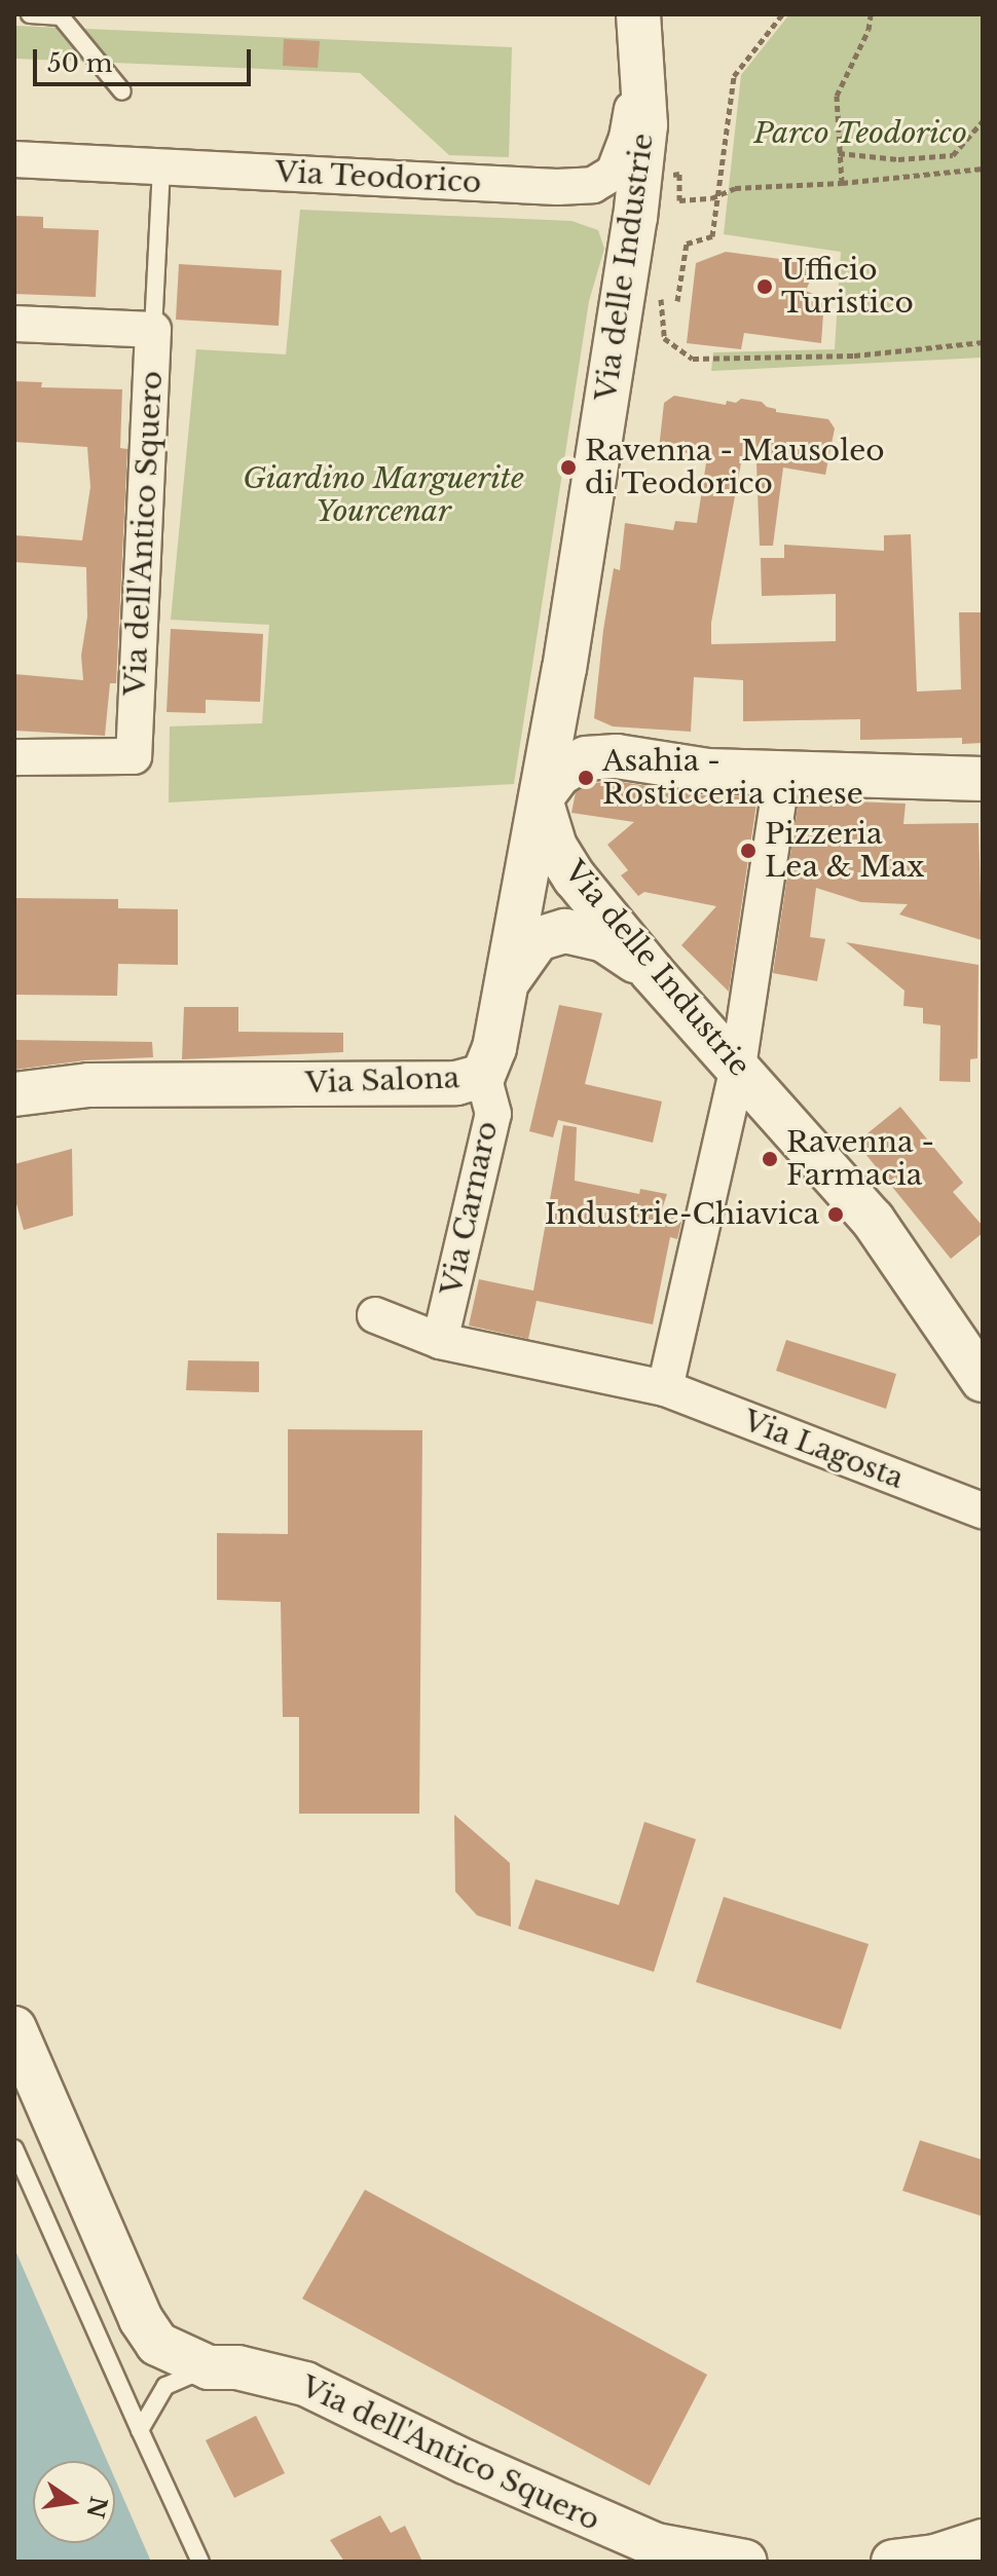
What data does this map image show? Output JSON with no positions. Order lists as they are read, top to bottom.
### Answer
{
  "streets": {
    "street": [
      "Via Teodorico",
      "Via delle Industrie",
      "Via dell'Antico Squero",
      "Via Salona",
      "Via Carnaro",
      "Via Lagosta"
    ]
  },
  "crossings": [
    ["Via Teodorico", "Via delle Industrie"],
    ["Via delle Industrie", "Via Salona"],
    ["Via Salona", "Via Carnaro"],
    ["Via Carnaro", "Via Lagosta"]
  ],
  "parks": ["Parco Teodorico", "Giardino Marguerite Yourcenar"],
  "places": [
    "Ufficio Turistico",
    "Ravenna - Mausoleo di Teodorico",
    "Asahia - Rosticceria cinese",
    "Pizzeria Lea & Max",
    "Ravenna - Farmacia",
    "Industrie-Chiavica"
  ],
  "scale_bar": "50 m",
  "north": "right"
}
